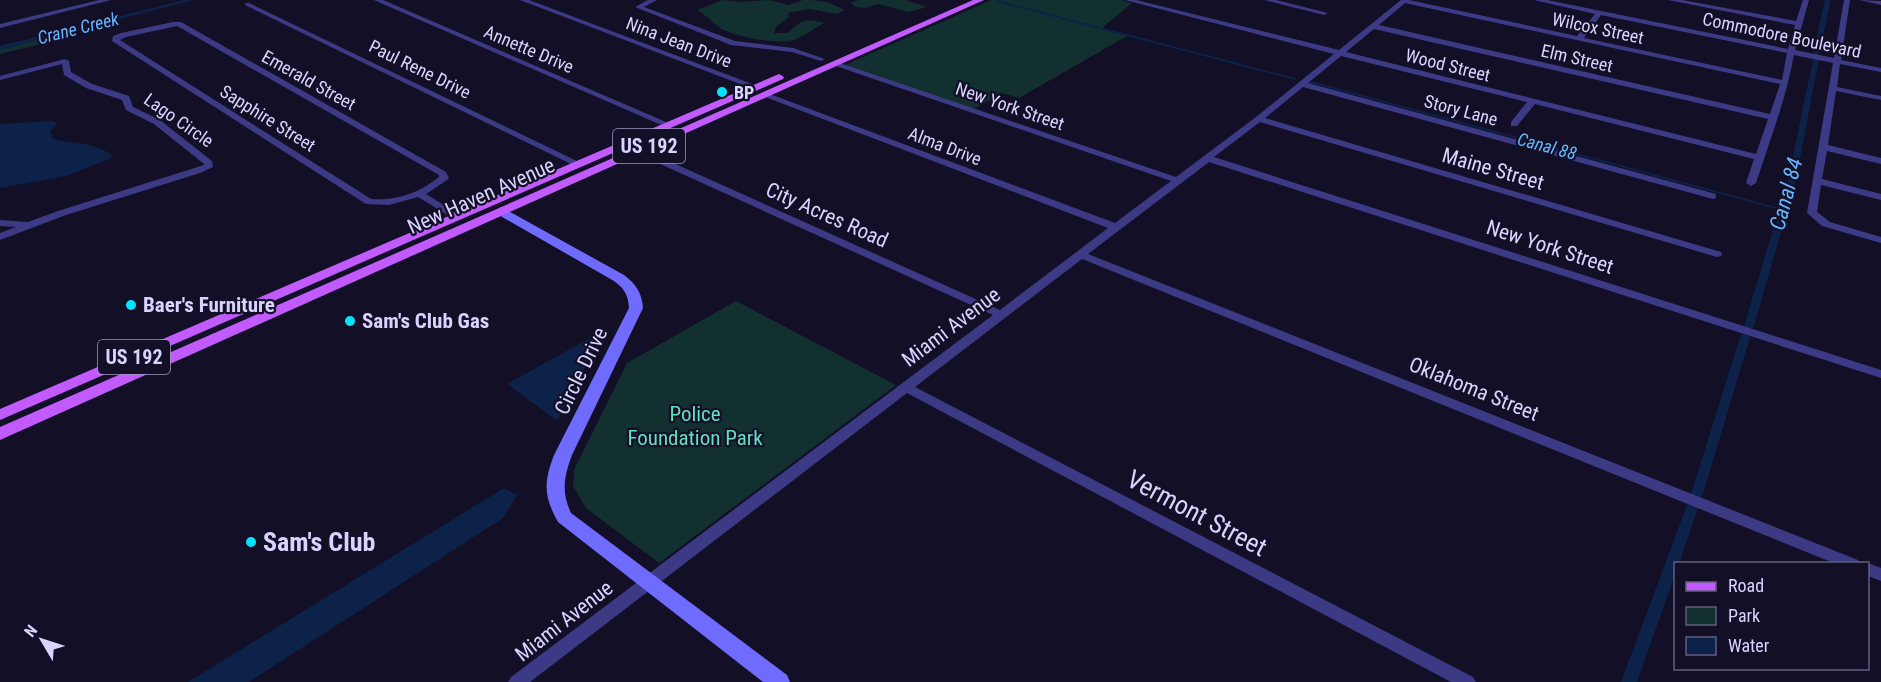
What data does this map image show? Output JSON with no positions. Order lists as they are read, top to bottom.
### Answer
{
  "streets": {
    "main road": ["US 192", "New Haven Avenue"],
    "street": [
      "Wilcox Street",
      "Commodore Boulevard",
      "Nina Jean Drive",
      "Annette Drive",
      "Elm Street",
      "Wood Street",
      "Paul Rene Drive",
      "Emerald Street",
      "New York Street",
      "Story Lane",
      "Sapphire Street",
      "Lago Circle",
      "Alma Drive",
      "Maine Street",
      "City Acres Road",
      "Miami Avenue",
      "Circle Drive",
      "Oklahoma Street",
      "Vermont Street"
    ]
  },
  "crossings": [
    ["Wilcox Street", "Miami Avenue"],
    ["Nina Jean Drive", "Alma Drive"],
    ["Nina Jean Drive", "New Haven Avenue"],
    ["Annette Drive", "New Haven Avenue"],
    ["Elm Street", "Miami Avenue"],
    ["Wood Street", "Miami Avenue"],
    ["Paul Rene Drive", "New Haven Avenue"],
    ["Emerald Street", "Sapphire Street"],
    ["New York Street", "New Haven Avenue"],
    ["New York Street", "Miami Avenue"],
    ["Story Lane", "Miami Avenue"],
    ["Alma Drive", "New Haven Avenue"],
    ["Alma Drive", "Miami Avenue"],
    ["Maine Street", "Miami Avenue"],
    ["New Haven Avenue", "City Acres Road"],
    ["New Haven Avenue", "Circle Drive"],
    ["City Acres Road", "Miami Avenue"],
    ["Miami Avenue", "Circle Drive"],
    ["Miami Avenue", "Oklahoma Street"],
    ["Miami Avenue", "Vermont Street"]
  ],
  "water": ["Crane Creek", "Canal 88", "Canal 84"],
  "parks": ["Police Foundation Park"],
  "places": [
    "BP",
    "Baer's Furniture",
    "Sam's Club Gas",
    "Sam's Club"
  ],
  "legend": ["Road", "Park", "Water"],
  "north": "top left"
}
